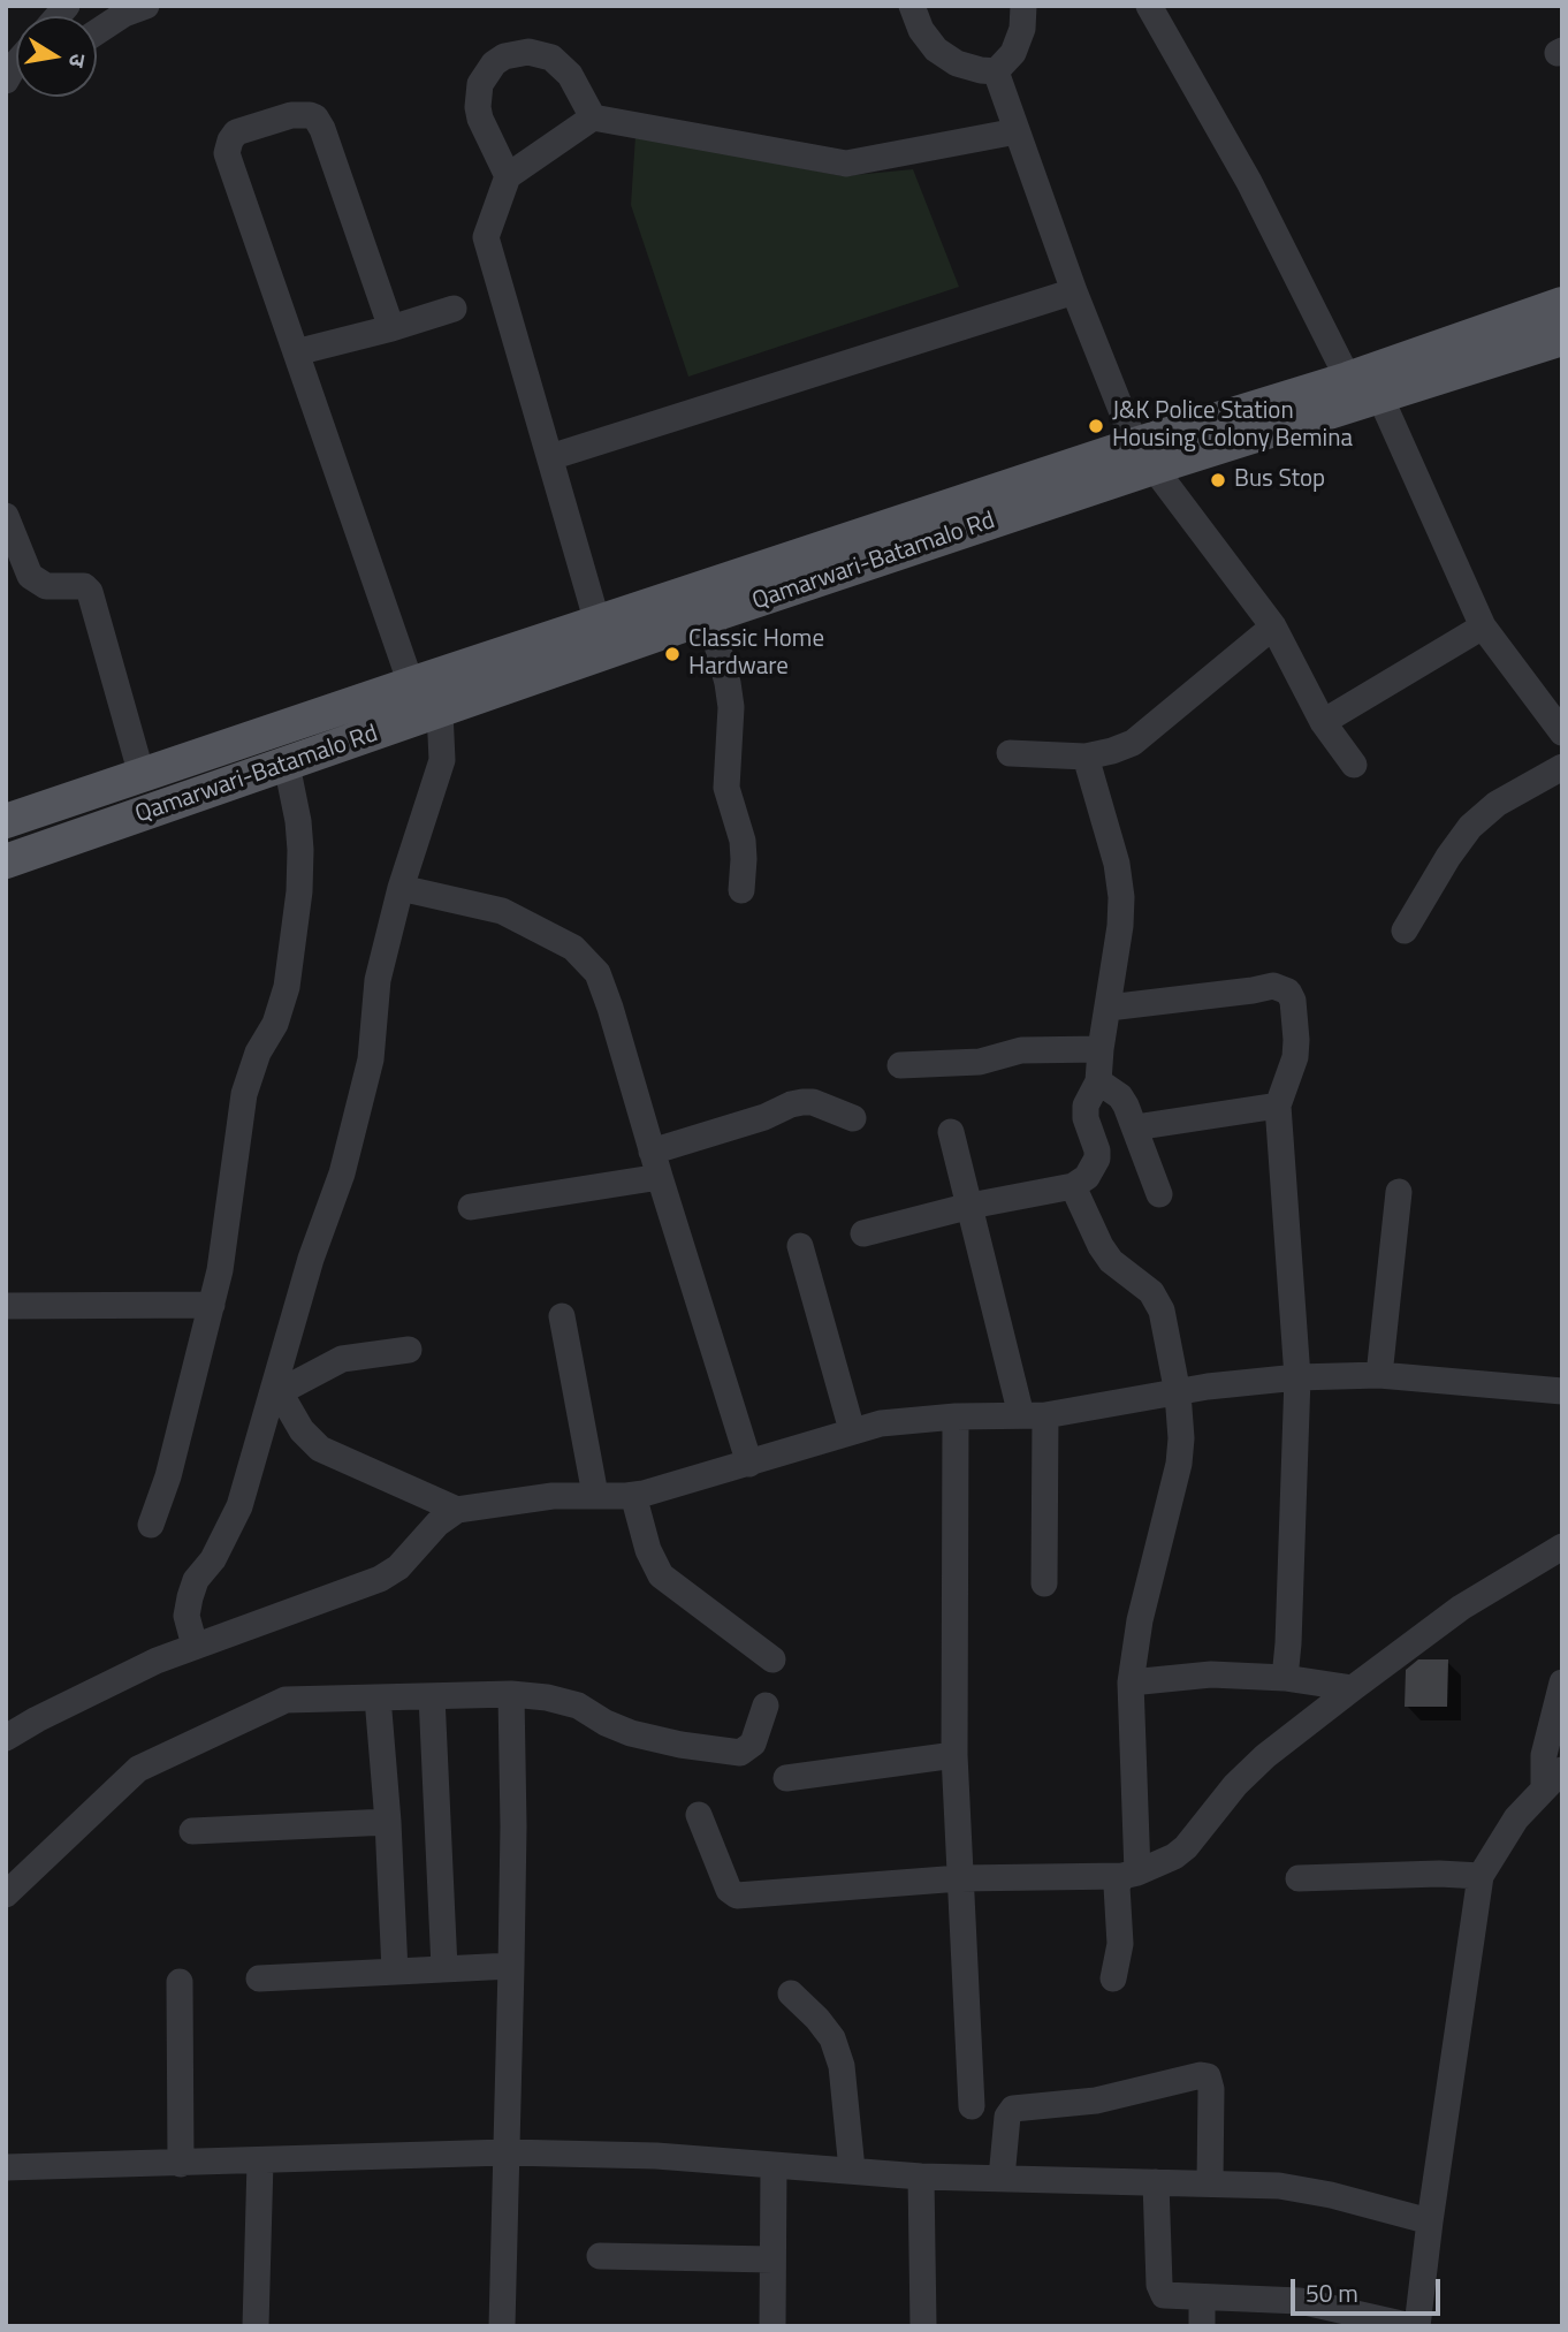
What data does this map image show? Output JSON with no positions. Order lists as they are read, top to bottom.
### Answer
{
  "streets": {
    "main road": ["Qamarwari-Batamalo Rd"]
  },
  "places": ["J&K Police Station Housing Colony Bemina", "Bus Stop", "Classic Home Hardware"],
  "scale_bar": "50 m",
  "north": "right"
}
